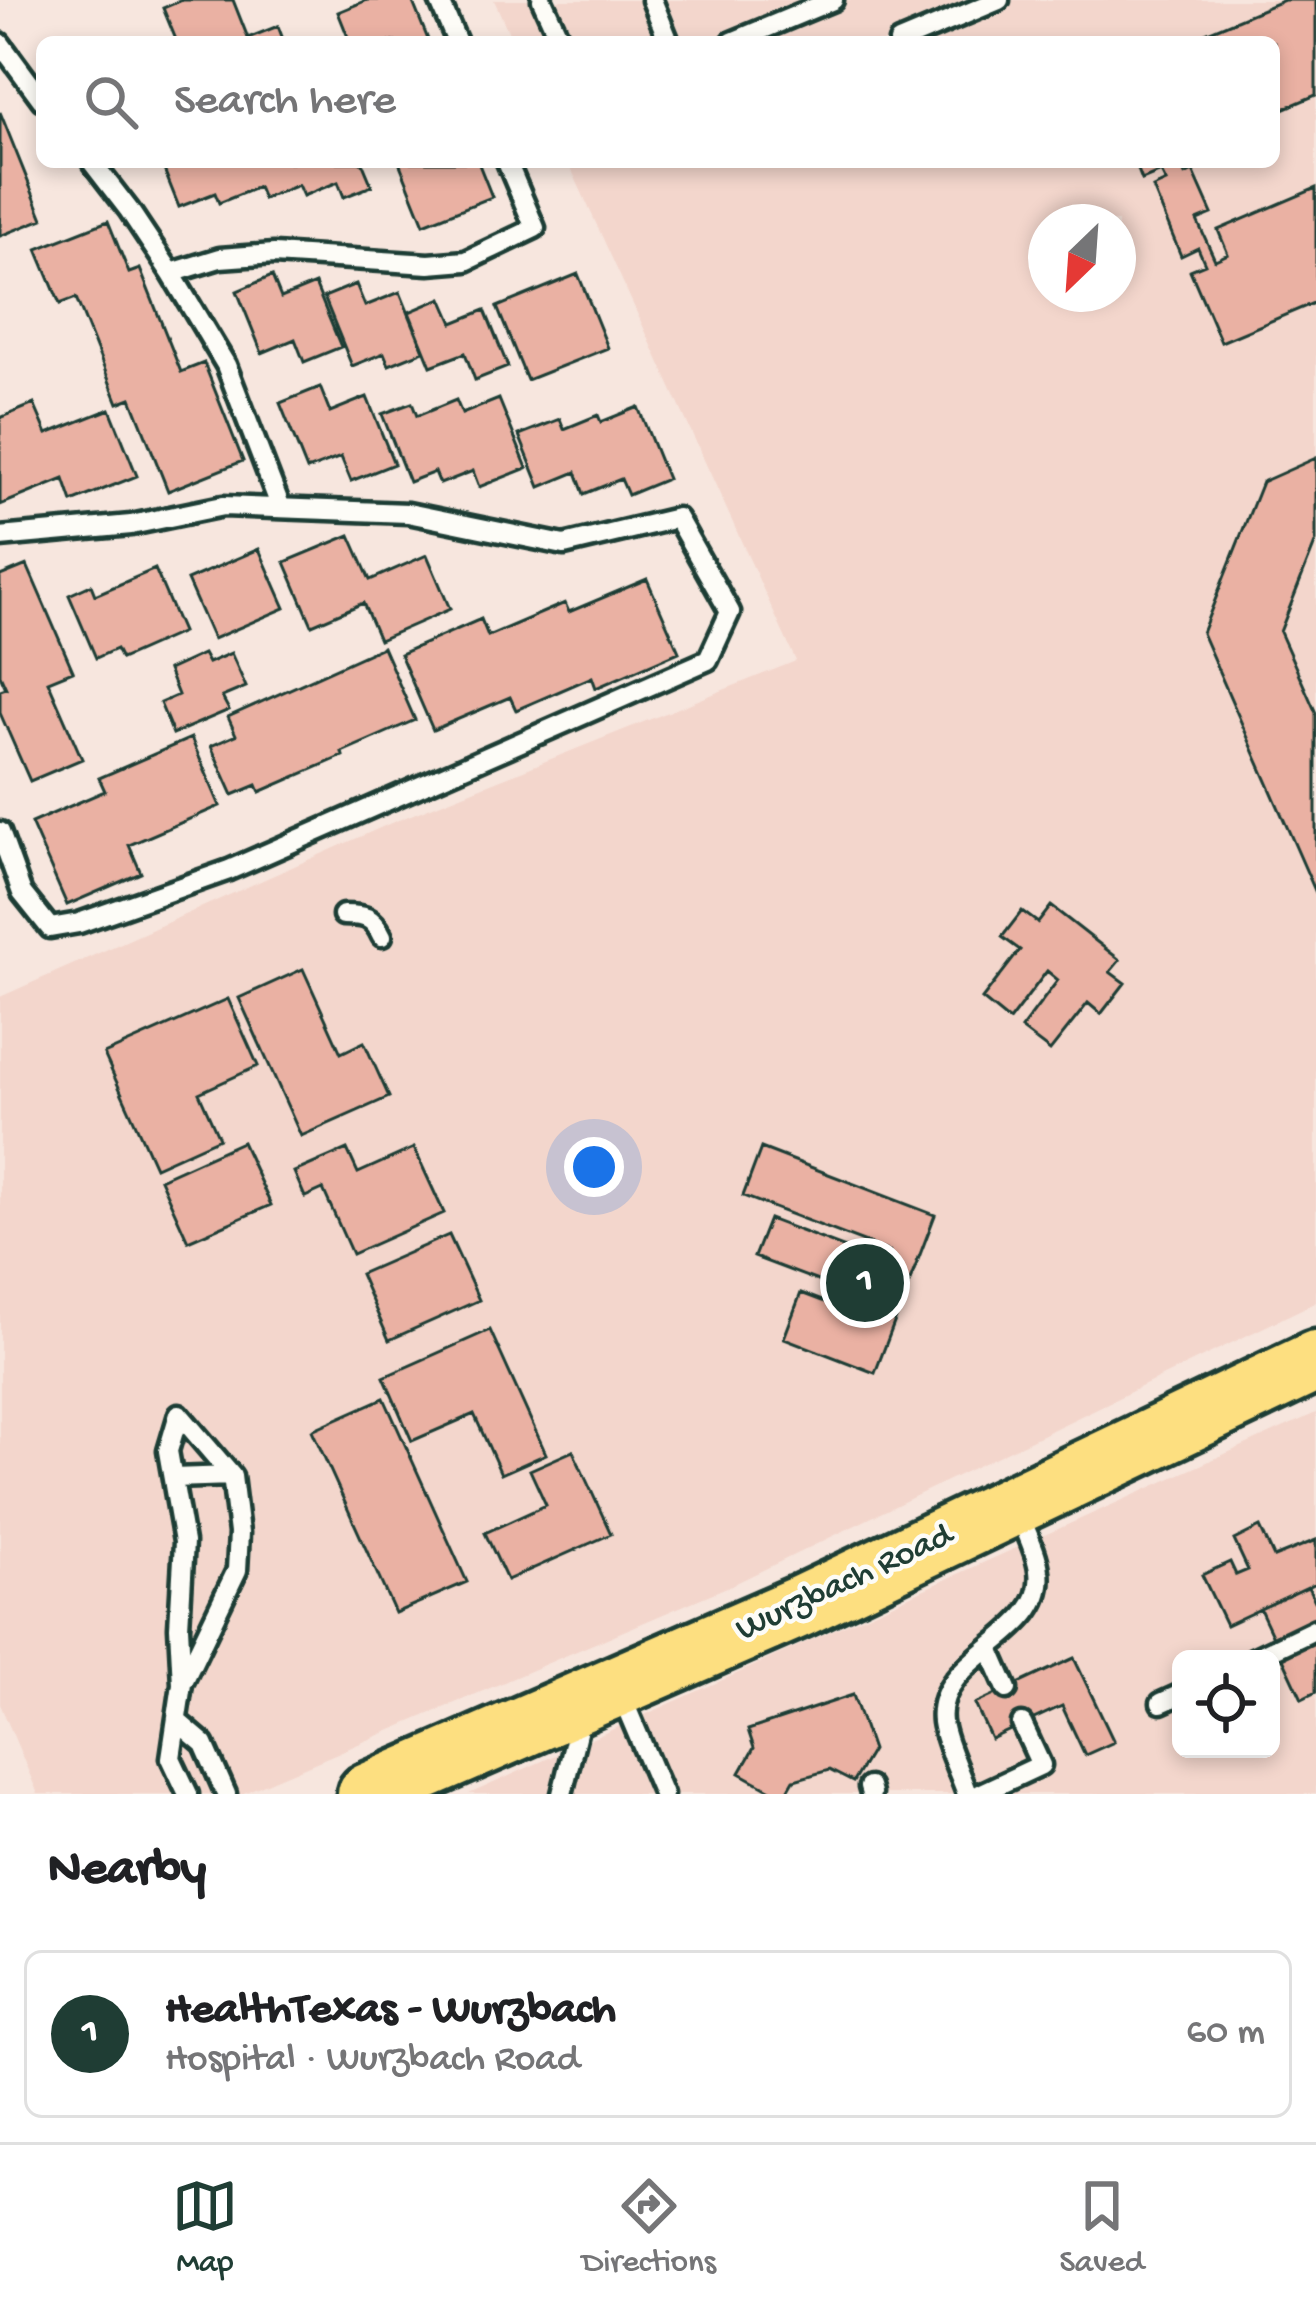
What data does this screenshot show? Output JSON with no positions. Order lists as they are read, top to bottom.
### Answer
{
  "streets": {
    "main road": ["Wurzbach Road"]
  },
  "north": "bottom left",
  "page": {
    "search": "Search here",
    "pins": "1",
    "heading": "Nearby",
    "list": [
      {
        "mark": "1",
        "name": "HealthTexas - Wurzbach",
        "note": "Hospital · Wurzbach Road",
        "value": "60 m"
      }
    ],
    "nav": ["Map", "Directions", "Saved"]
  }
}
